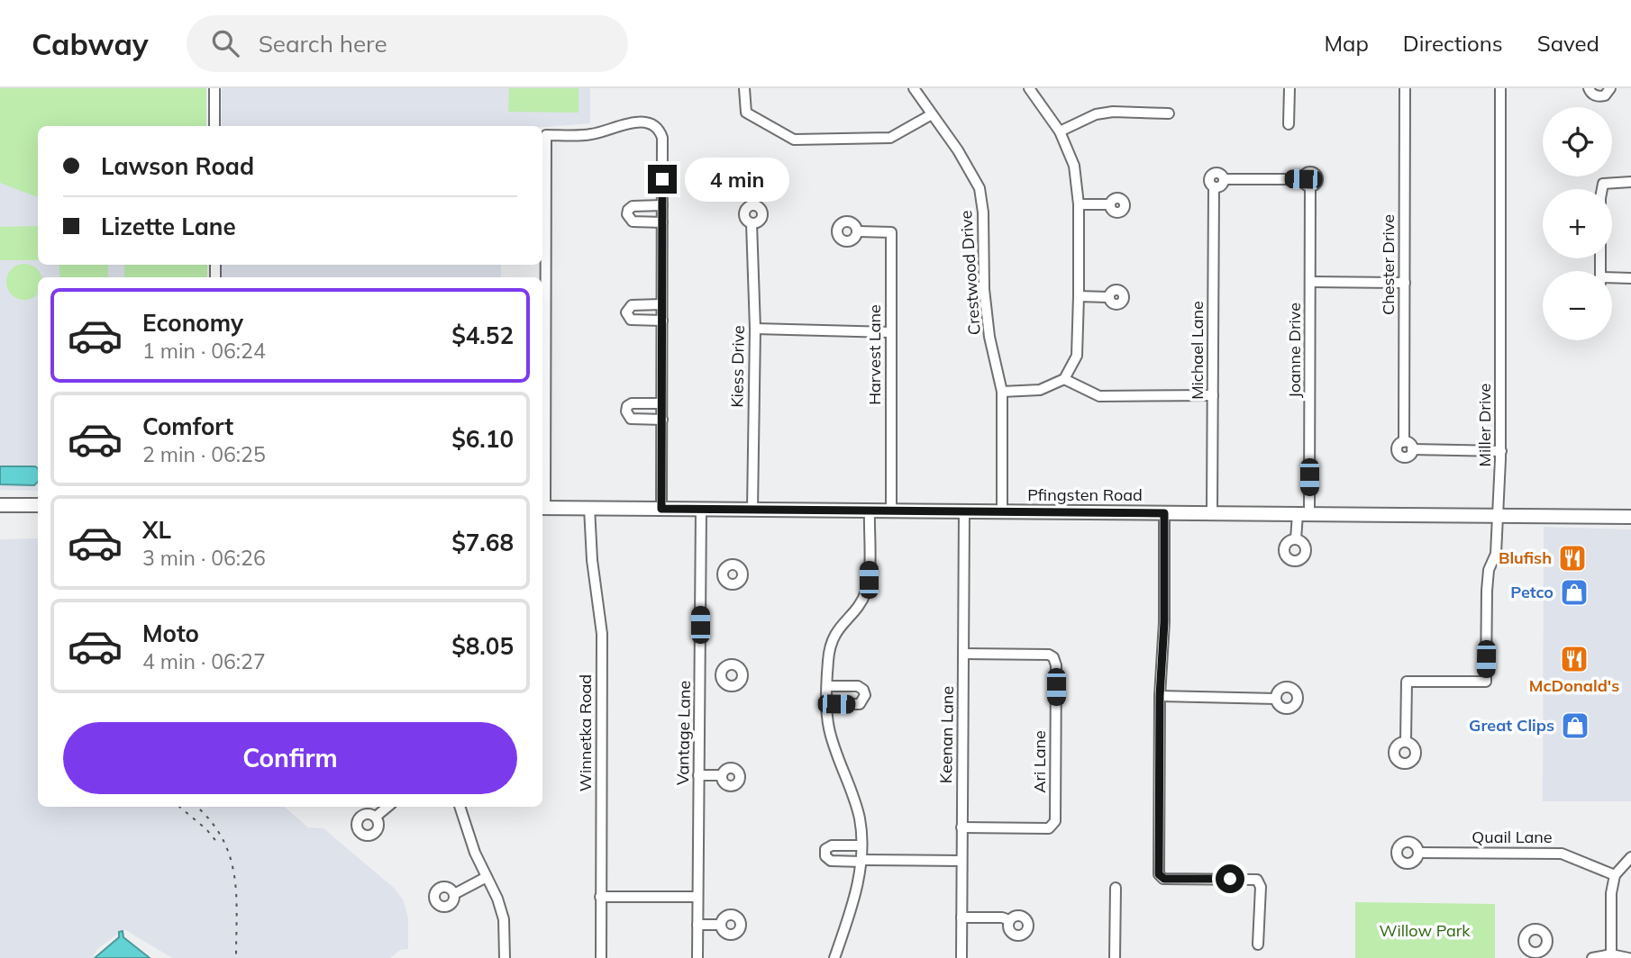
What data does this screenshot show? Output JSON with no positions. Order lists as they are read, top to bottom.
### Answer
{
  "streets": {
    "main road": ["Pfingsten Road"],
    "street": [
      "Chester Drive",
      "Crestwood Drive",
      "Michael Lane",
      "Joanne Drive",
      "Harvest Lane",
      "Kiess Drive",
      "Miller Drive",
      "Winnetka Road",
      "Vantage Lane",
      "Keenan Lane",
      "Ari Lane",
      "Quail Lane"
    ]
  },
  "crossings": [
    ["Chester Drive", "Miller Drive"],
    ["Crestwood Drive", "Pfingsten Road"],
    ["Michael Lane", "Joanne Drive"],
    ["Michael Lane", "Pfingsten Road"],
    ["Joanne Drive", "Pfingsten Road"],
    ["Harvest Lane", "Pfingsten Road"],
    ["Kiess Drive", "Pfingsten Road"],
    ["Miller Drive", "Pfingsten Road"],
    ["Pfingsten Road", "Winnetka Road"],
    ["Pfingsten Road", "Vantage Lane"],
    ["Pfingsten Road", "Keenan Lane"],
    ["Keenan Lane", "Ari Lane"]
  ],
  "parks": ["Willow Park"],
  "places": {
    "restaurant": ["Blufish", "McDonald's"],
    "shop": ["Petco", "Great Clips"]
  },
  "page": {
    "header": "Cabway",
    "search": "Search here",
    "nav": ["Map", "Directions", "Saved"],
    "map_buttons": ["+", "−"],
    "banner": ["Lawson Road", "Lizette Lane"],
    "bubble": "4 min",
    "list": [
      {
        "name": "Economy",
        "note": "1 min · 06:24",
        "value": "$4.52"
      },
      {
        "name": "Comfort",
        "note": "2 min · 06:25",
        "value": "$6.10"
      },
      {
        "name": "XL",
        "note": "3 min · 06:26",
        "value": "$7.68"
      },
      {
        "name": "Moto",
        "note": "4 min · 06:27",
        "value": "$8.05"
      }
    ],
    "buttons": "Confirm"
  }
}
